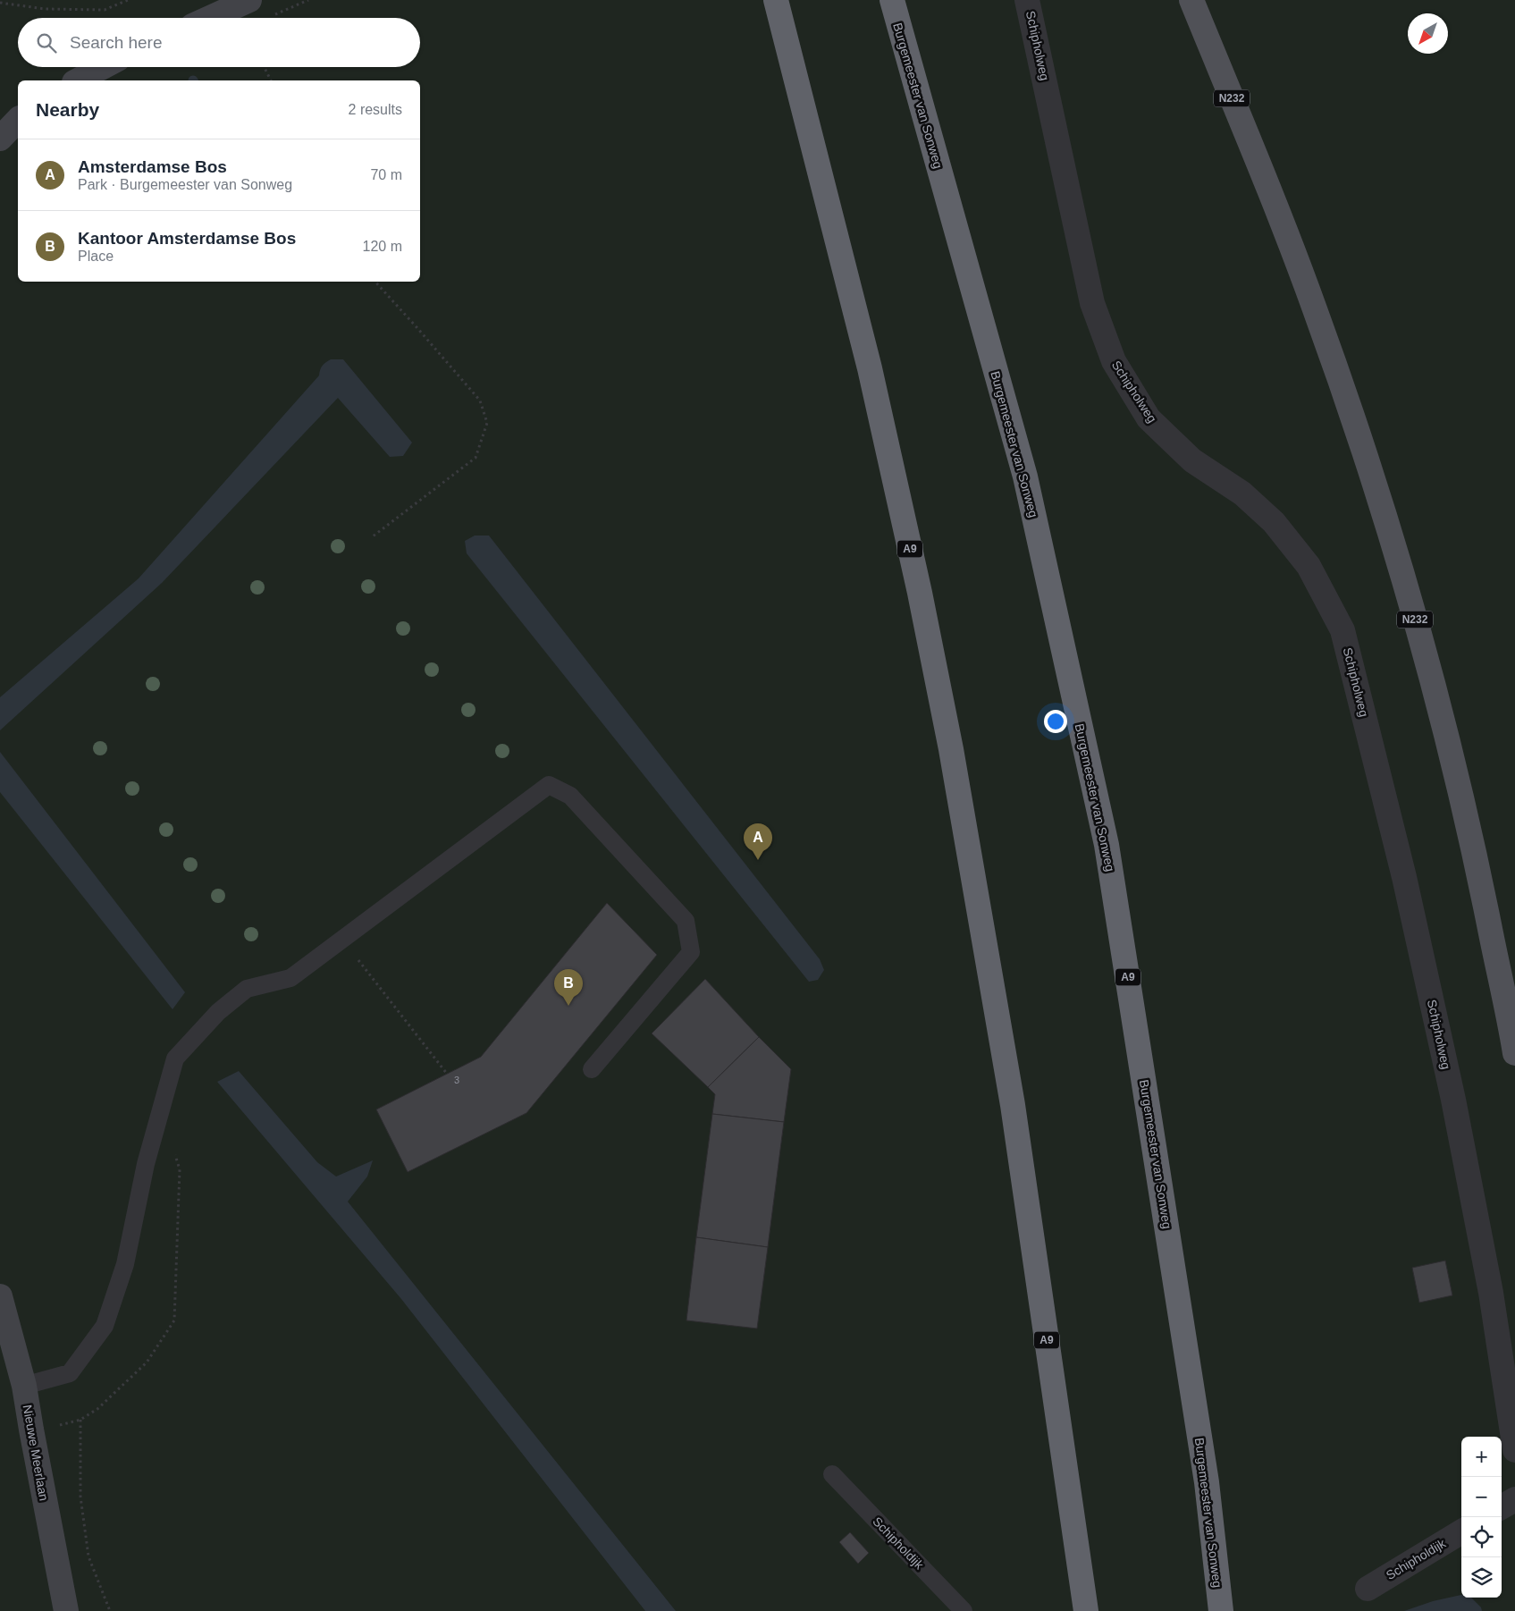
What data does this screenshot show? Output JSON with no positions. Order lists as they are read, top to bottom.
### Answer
{
  "streets": {
    "highway": ["Burgemeester van Sonweg", "A9"],
    "main road": ["N232"],
    "street": ["Schipholweg", "Nieuwe Meerlaan", "Schipholdijk"]
  },
  "house_numbers": ["3"],
  "north": "bottom left",
  "page": {
    "search": "Search here",
    "heading": ["Nearby", "2 results"],
    "list": [
      {
        "mark": "A",
        "name": "Amsterdamse Bos",
        "note": "Park · Burgemeester van Sonweg",
        "value": "70 m"
      },
      {
        "mark": "B",
        "name": "Kantoor Amsterdamse Bos",
        "note": "Place",
        "value": "120 m"
      }
    ],
    "pins": ["A", "B"],
    "map_buttons": ["+", "−"]
  }
}
